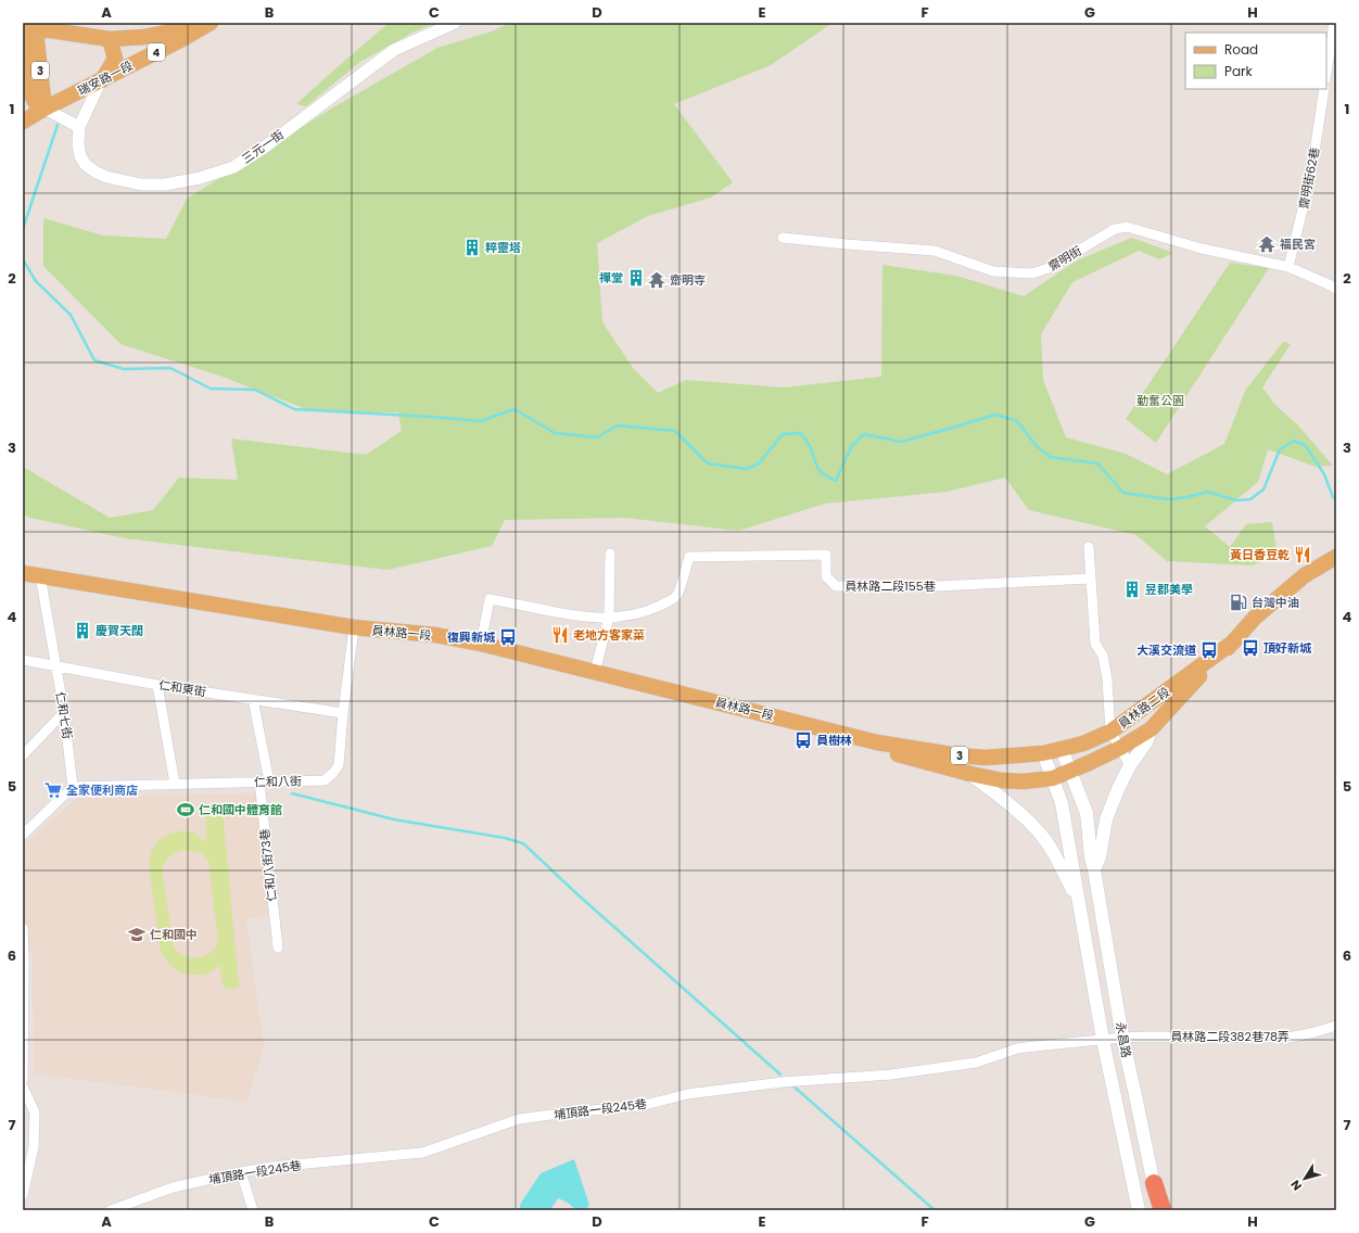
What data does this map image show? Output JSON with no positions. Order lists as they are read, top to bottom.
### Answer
{
  "streets": {
    "main road": [
      "4",
      "3",
      "瑞安路一段",
      "員林路一段",
      "員林路二段",
      "永昌路"
    ],
    "street": [
      "三元一街",
      "齋明街62巷",
      "齋明街",
      "員林路二段155巷",
      "仁和東街",
      "仁和七街",
      "仁和八街",
      "仁和八街73巷",
      "員林路二段382巷78弄",
      "埔頂路一段245巷"
    ]
  },
  "crossings": [
    ["4", "3"],
    ["3", "瑞安路一段"],
    ["瑞安路一段", "三元一街"],
    ["齋明街62巷", "齋明街"],
    ["員林路一段", "員林路二段"],
    ["員林路一段", "仁和七街"],
    ["員林路一段", "仁和八街"],
    ["員林路一段", "永昌路"],
    ["仁和東街", "仁和七街"],
    ["仁和東街", "仁和八街"],
    ["員林路二段", "永昌路"],
    ["仁和七街", "仁和八街"],
    ["仁和八街", "仁和八街73巷"],
    ["員林路二段382巷78弄", "永昌路"],
    ["員林路二段382巷78弄", "埔頂路一段245巷"],
    ["永昌路", "埔頂路一段245巷"]
  ],
  "parks": ["勤奮公園"],
  "places": {
    "temple": ["福民宮", "齋明寺"],
    "building": [
      "粹靈塔",
      "禪堂",
      "昱郡美學",
      "慶賀天闊"
    ],
    "restaurant": ["黃日香豆乾", "老地方客家菜"],
    "fuel station": ["台灣中油"],
    "bus stop": [
      "復興新城",
      "頂好新城",
      "大溪交流道",
      "員樹林"
    ],
    "supermarket": ["全家便利商店"],
    "sports": ["仁和國中體育館"],
    "school or university": ["仁和國中"]
  },
  "legend": ["Road", "Park"],
  "north": "bottom left",
  "grid": {
    "columns": [
      "A",
      "B",
      "C",
      "D",
      "E",
      "F",
      "G",
      "H"
    ],
    "rows": [
      "1",
      "2",
      "3",
      "4",
      "5",
      "6",
      "7"
    ]
  }
}
